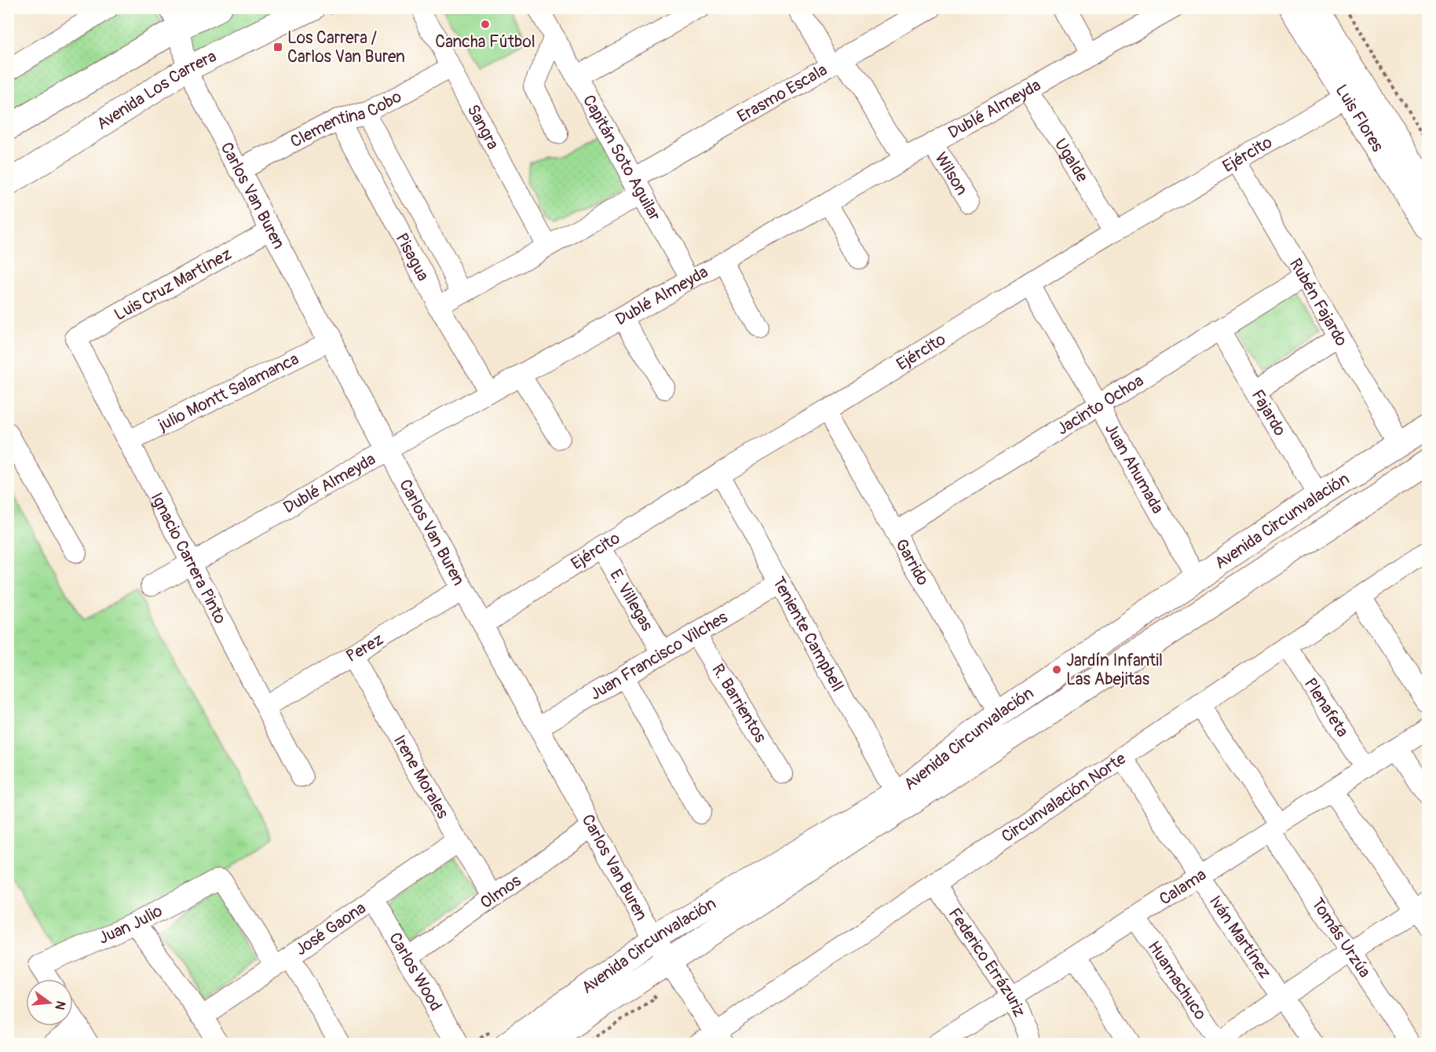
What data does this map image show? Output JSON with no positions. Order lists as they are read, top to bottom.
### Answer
{
  "streets": {
    "main road": ["Avenida Los Carrera", "Luis Flores", "Avenida Circunvalación"],
    "street": [
      "Erasmo Escala",
      "Dublé Almeyda",
      "Clementina Cobo",
      "Sangra",
      "Ejército",
      "Capitán Soto Aguilar",
      "Ugalde",
      "Wilson",
      "Carlos Van Buren",
      "Pisagua",
      "Luis Cruz Martínez",
      "Rubén Fajardo",
      "julio Montt Salamanca",
      "Jacinto Ochoa",
      "Fajardo",
      "Juan Ahumada",
      "Ignacio Carrera Pinto",
      "Garrido",
      "E. Villegas",
      "Teniente Campbell",
      "Perez",
      "Juan Francisco Vilches",
      "R. Barrientos",
      "Plenafeta",
      "Irene Morales",
      "Circunvalación Norte",
      "Calama",
      "Olmos",
      "Juan Julio",
      "José Gaona",
      "Iván Martínez",
      "Tomás Urzúa",
      "Federico Errázuriz",
      "Carlos Wood",
      "Huamachuco"
    ]
  },
  "crossings": [
    ["Avenida Los Carrera", "Carlos Van Buren"],
    ["Erasmo Escala", "Sangra"],
    ["Erasmo Escala", "Capitán Soto Aguilar"],
    ["Erasmo Escala", "Pisagua"],
    ["Dublé Almeyda", "Capitán Soto Aguilar"],
    ["Dublé Almeyda", "Ugalde"],
    ["Dublé Almeyda", "Wilson"],
    ["Dublé Almeyda", "Carlos Van Buren"],
    ["Dublé Almeyda", "Pisagua"],
    ["Dublé Almeyda", "Ignacio Carrera Pinto"],
    ["Luis Flores", "Ejército"],
    ["Clementina Cobo", "Sangra"],
    ["Clementina Cobo", "Carlos Van Buren"],
    ["Clementina Cobo", "Pisagua"],
    ["Ejército", "Ugalde"],
    ["Ejército", "Carlos Van Buren"],
    ["Ejército", "Rubén Fajardo"],
    ["Ejército", "Juan Ahumada"],
    ["Ejército", "Garrido"],
    ["Ejército", "E. Villegas"],
    ["Ejército", "Teniente Campbell"],
    ["Carlos Van Buren", "Luis Cruz Martínez"],
    ["Carlos Van Buren", "julio Montt Salamanca"],
    ["Carlos Van Buren", "Avenida Circunvalación"],
    ["Carlos Van Buren", "Perez"],
    ["Carlos Van Buren", "Juan Francisco Vilches"],
    ["Carlos Van Buren", "Circunvalación Norte"],
    ["Carlos Van Buren", "Olmos"],
    ["Luis Cruz Martínez", "Ignacio Carrera Pinto"],
    ["Rubén Fajardo", "Jacinto Ochoa"],
    ["Rubén Fajardo", "Avenida Circunvalación"],
    ["julio Montt Salamanca", "Ignacio Carrera Pinto"],
    ["Jacinto Ochoa", "Fajardo"],
    ["Jacinto Ochoa", "Juan Ahumada"],
    ["Jacinto Ochoa", "Garrido"],
    ["Fajardo", "Avenida Circunvalación"],
    ["Juan Ahumada", "Avenida Circunvalación"],
    ["Avenida Circunvalación", "Garrido"],
    ["Avenida Circunvalación", "Teniente Campbell"],
    ["Ignacio Carrera Pinto", "Perez"],
    ["E. Villegas", "Juan Francisco Vilches"],
    ["Teniente Campbell", "Juan Francisco Vilches"],
    ["Perez", "Irene Morales"],
    ["Juan Francisco Vilches", "R. Barrientos"],
    ["Plenafeta", "Circunvalación Norte"],
    ["Plenafeta", "Calama"],
    ["Irene Morales", "Olmos"],
    ["Irene Morales", "José Gaona"],
    ["Circunvalación Norte", "Iván Martínez"],
    ["Circunvalación Norte", "Tomás Urzúa"],
    ["Circunvalación Norte", "Federico Errázuriz"],
    ["Calama", "Iván Martínez"],
    ["Calama", "Tomás Urzúa"],
    ["Calama", "Federico Errázuriz"],
    ["Calama", "Huamachuco"],
    ["Olmos", "Carlos Wood"],
    ["Juan Julio", "José Gaona"],
    ["José Gaona", "Carlos Wood"]
  ],
  "places": {
    "other": ["Cancha Fútbol", "Jardín Infantil Las Abejitas"],
    "transit": ["Los Carrera / Carlos Van Buren"]
  },
  "north": "right"
}
